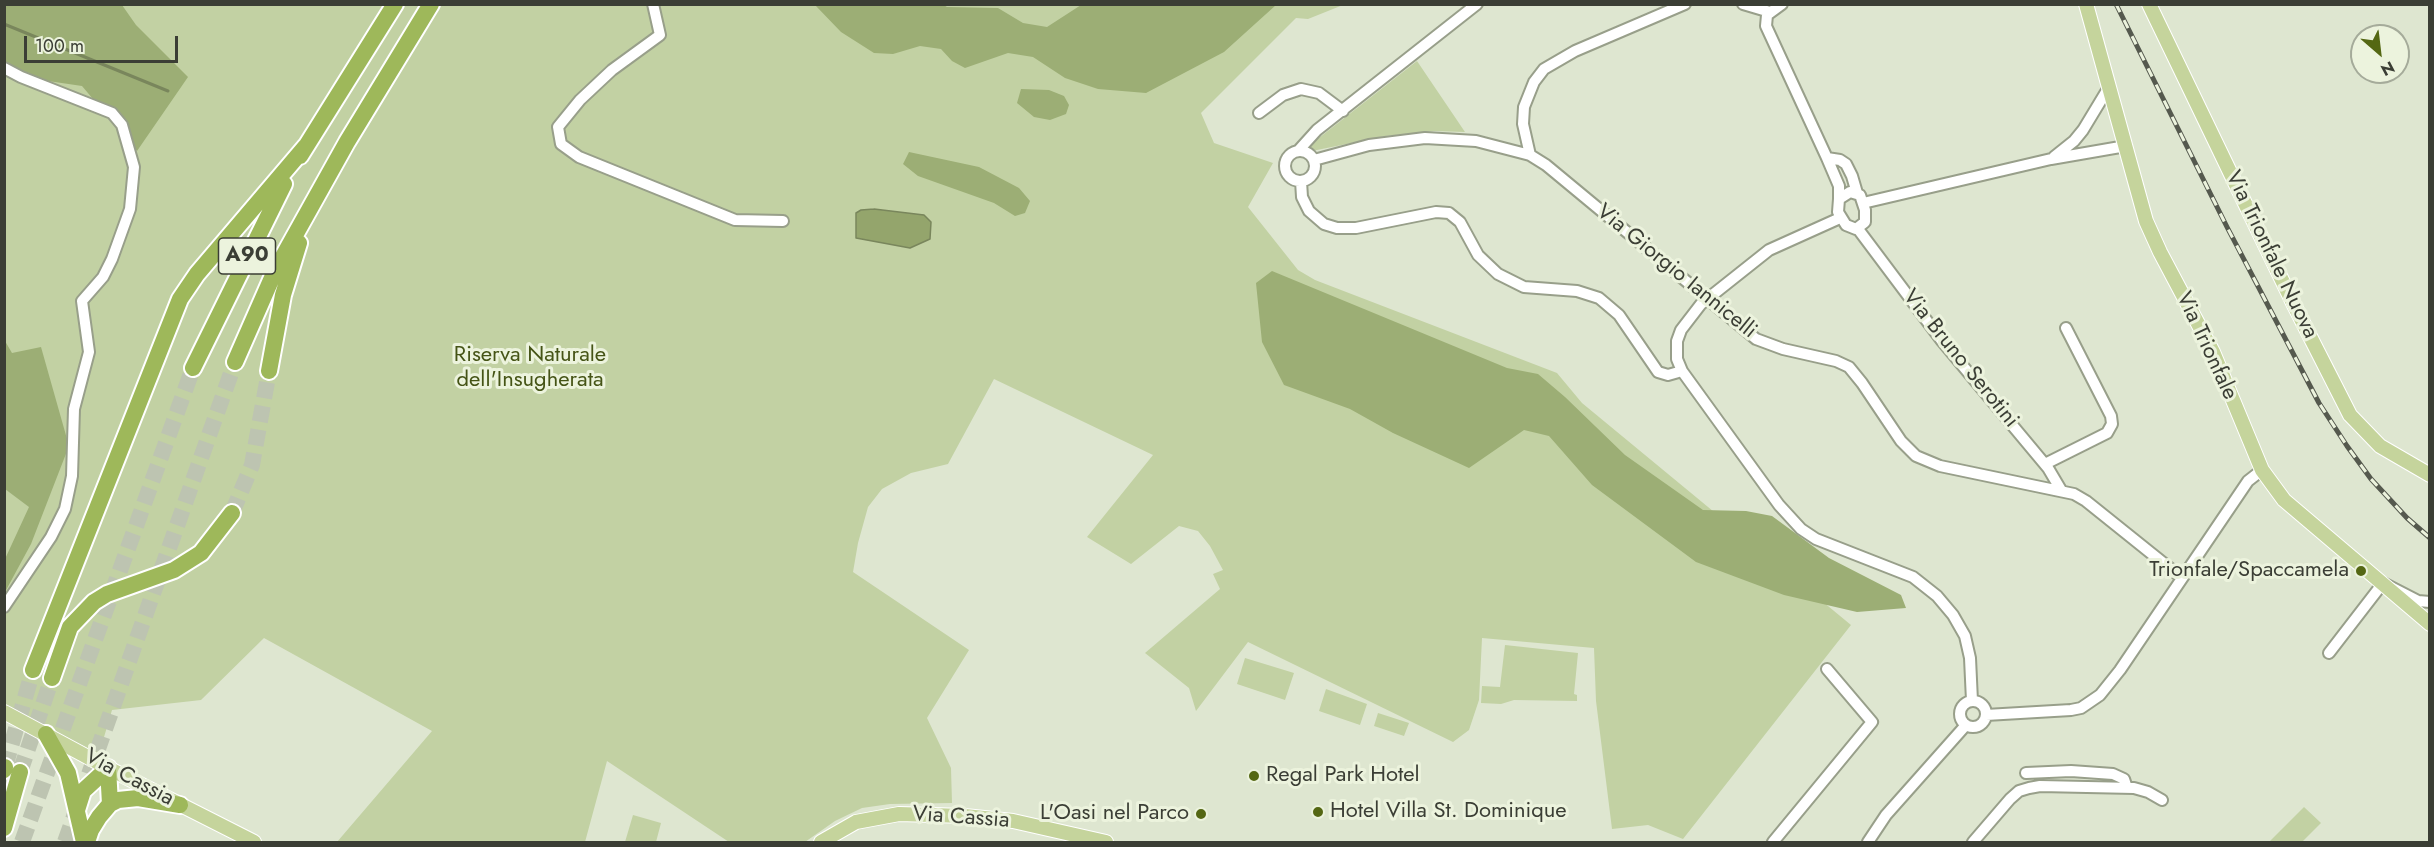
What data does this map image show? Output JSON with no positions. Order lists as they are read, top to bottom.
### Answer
{
  "streets": {
    "highway": ["A90"],
    "main road": ["Via Trionfale Nuova", "Via Trionfale", "Via Cassia"],
    "street": ["Via Giorgio Iannicelli", "Via Bruno Serotini"]
  },
  "crossings": [
    ["Via Giorgio Iannicelli", "Via Bruno Serotini"]
  ],
  "parks": ["Riserva Naturale dell'Insugherata"],
  "places": [
    "Trionfale/Spaccamela",
    "Regal Park Hotel",
    "Hotel Villa St. Dominique",
    "L'Oasi nel Parco"
  ],
  "scale_bar": "100 m",
  "north": "bottom right"
}
